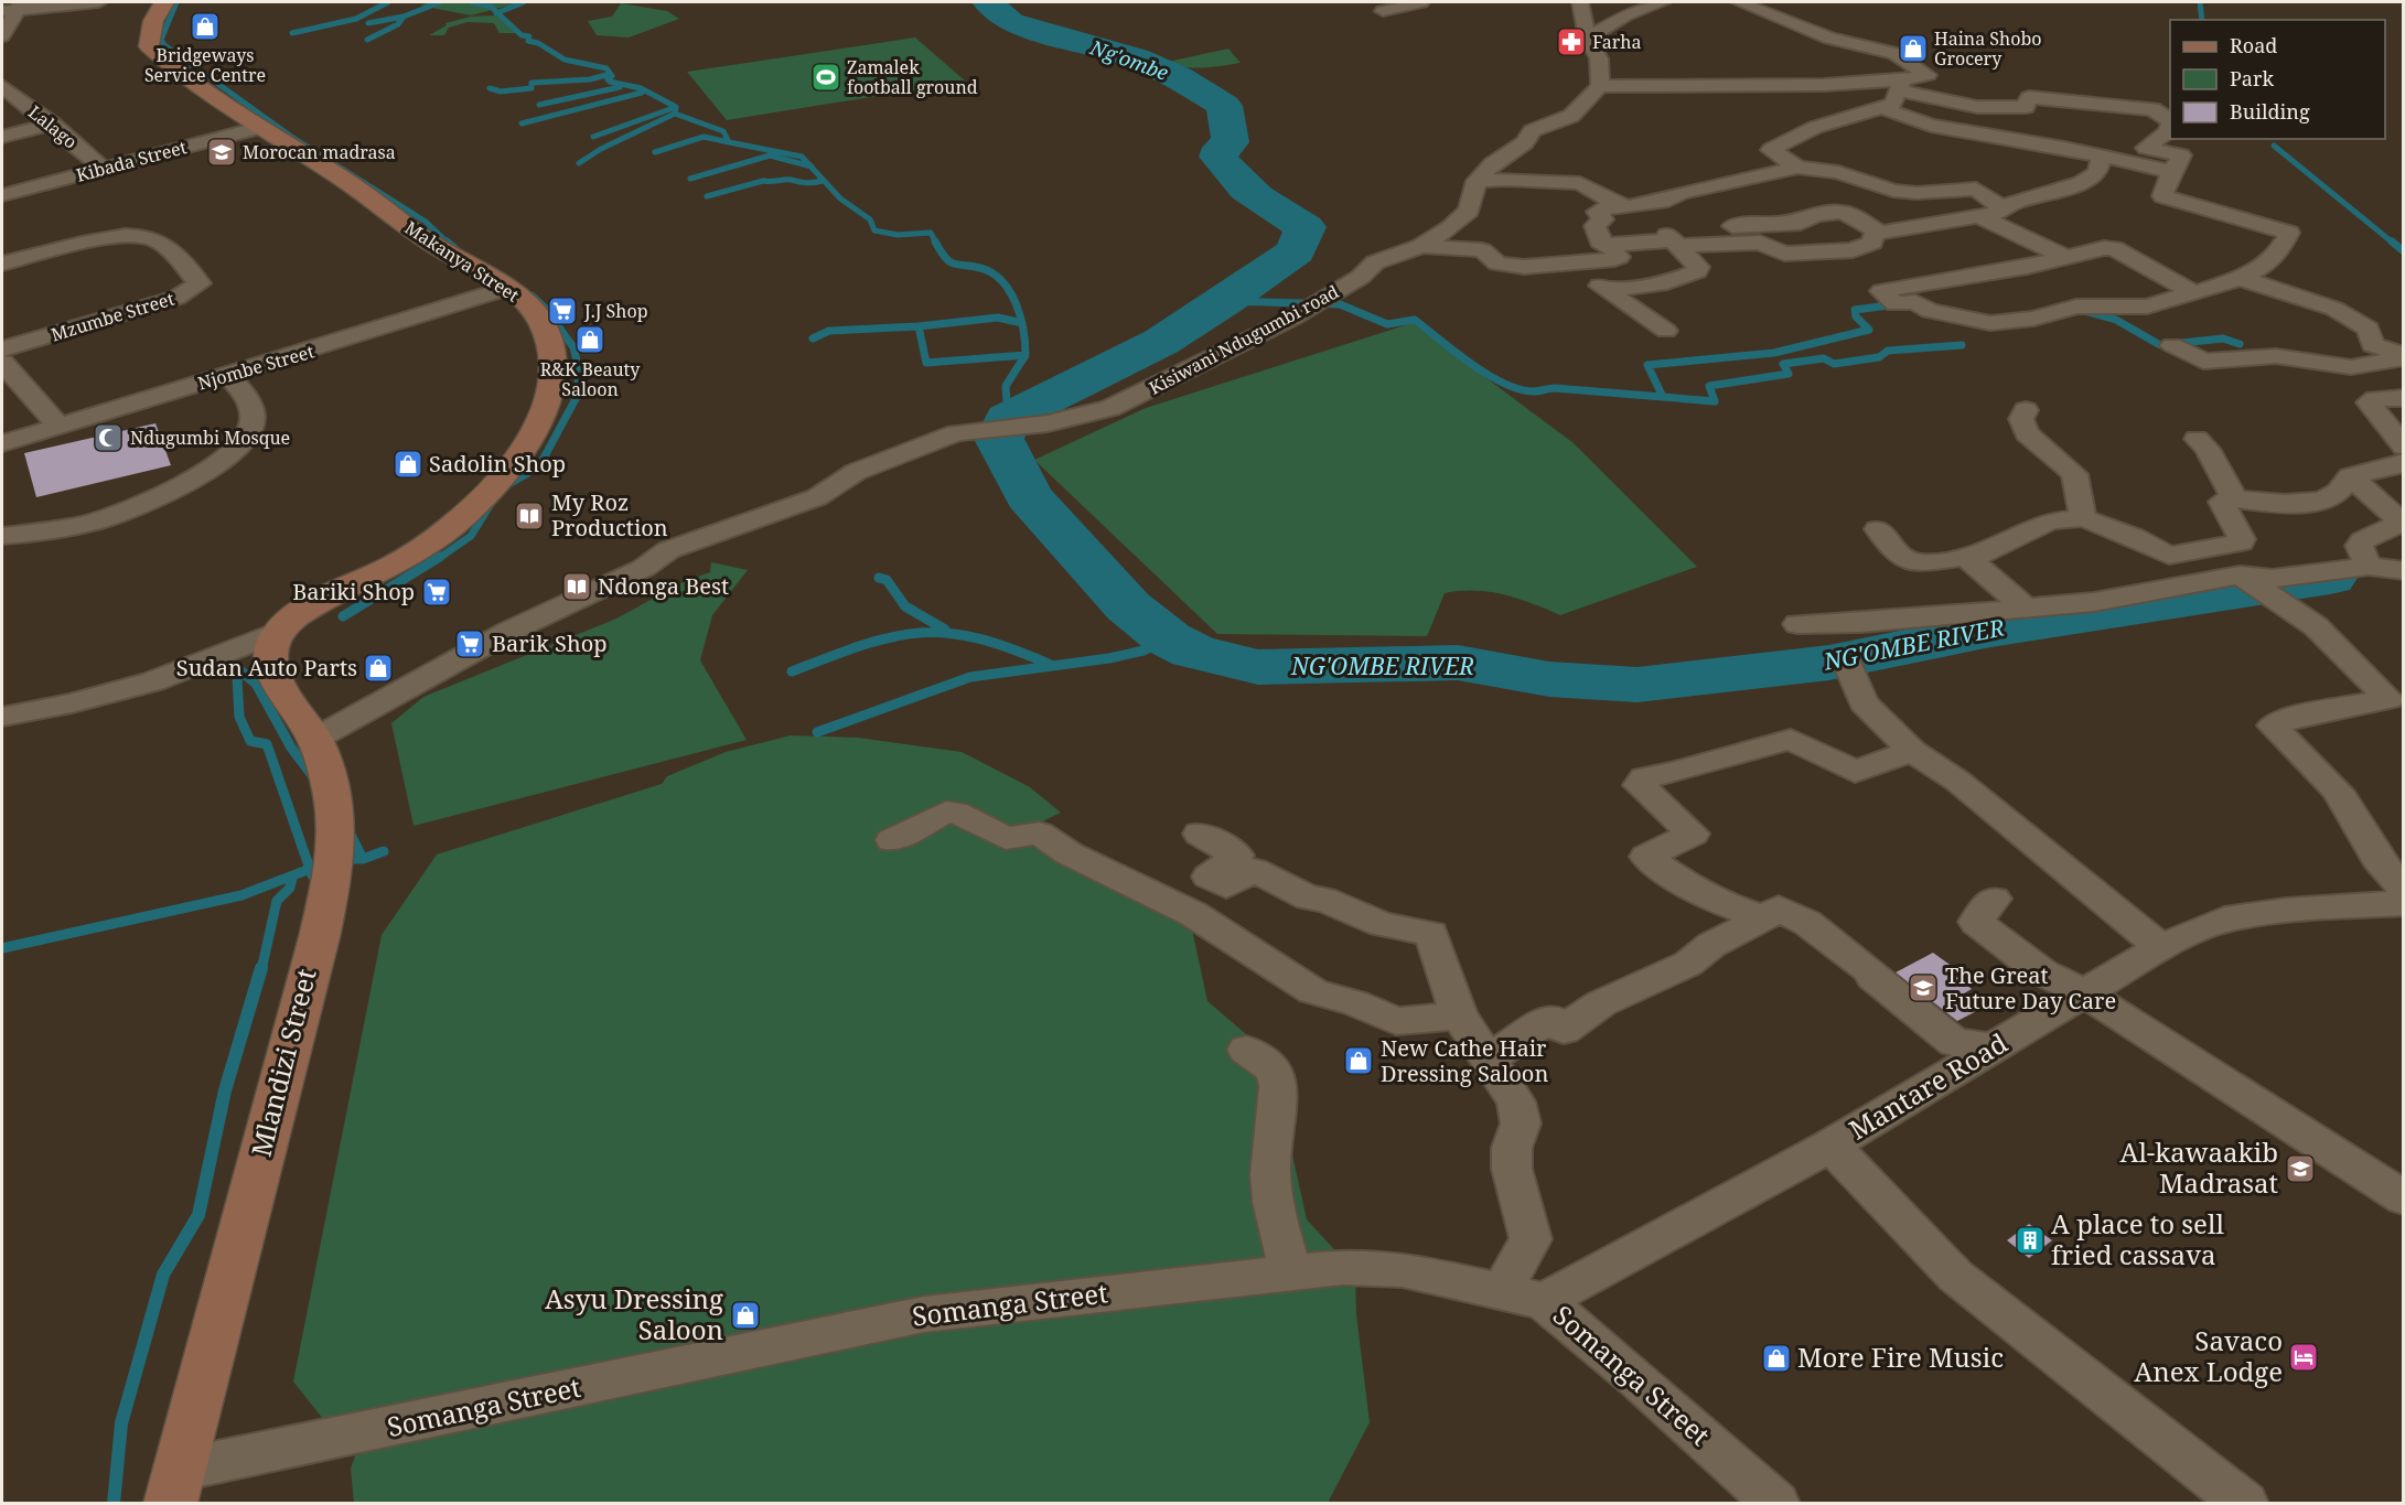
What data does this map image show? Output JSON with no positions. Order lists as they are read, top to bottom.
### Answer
{
  "streets": {
    "street": [
      "Lalago",
      "Kibada Street",
      "Makanya Street",
      "Mzumbe Street",
      "Kisiwani Ndugumbi road",
      "Njombe Street",
      "Mlandizi Street",
      "Mantare Road",
      "Somanga Street"
    ]
  },
  "crossings": [
    ["Lalago", "Kibada Street"],
    ["Kibada Street", "Makanya Street"],
    ["Makanya Street", "Njombe Street"],
    ["Makanya Street", "Mlandizi Street"],
    ["Kisiwani Ndugumbi road", "Mlandizi Street"],
    ["Mlandizi Street", "Somanga Street"],
    ["Mantare Road", "Somanga Street"]
  ],
  "water": ["Ng'ombe", "NG'OMBE RIVER"],
  "places": {
    "shop": [
      "Bridgeways Service Centre",
      "Haina Shobo Grocery",
      "R&K Beauty Saloon",
      "Sadolin Shop",
      "Sudan Auto Parts",
      "New Cathe Hair Dressing Saloon",
      "Asyu Dressing Saloon",
      "More Fire Music"
    ],
    "pharmacy": ["Farha"],
    "sports": ["Zamalek football ground"],
    "school or university": ["Morocan madrasa", "The Great Future Day Care", "Al-kawaakib Madrasat"],
    "supermarket": ["J.J Shop", "Bariki Shop", "Barik Shop"],
    "mosque": ["Ndugumbi Mosque"],
    "library": ["My Roz Production", "Ndonga Best"],
    "building": ["A place to sell fried cassava"],
    "hotel": ["Savaco Anex Lodge"]
  },
  "legend": ["Road", "Park", "Building"]
}
